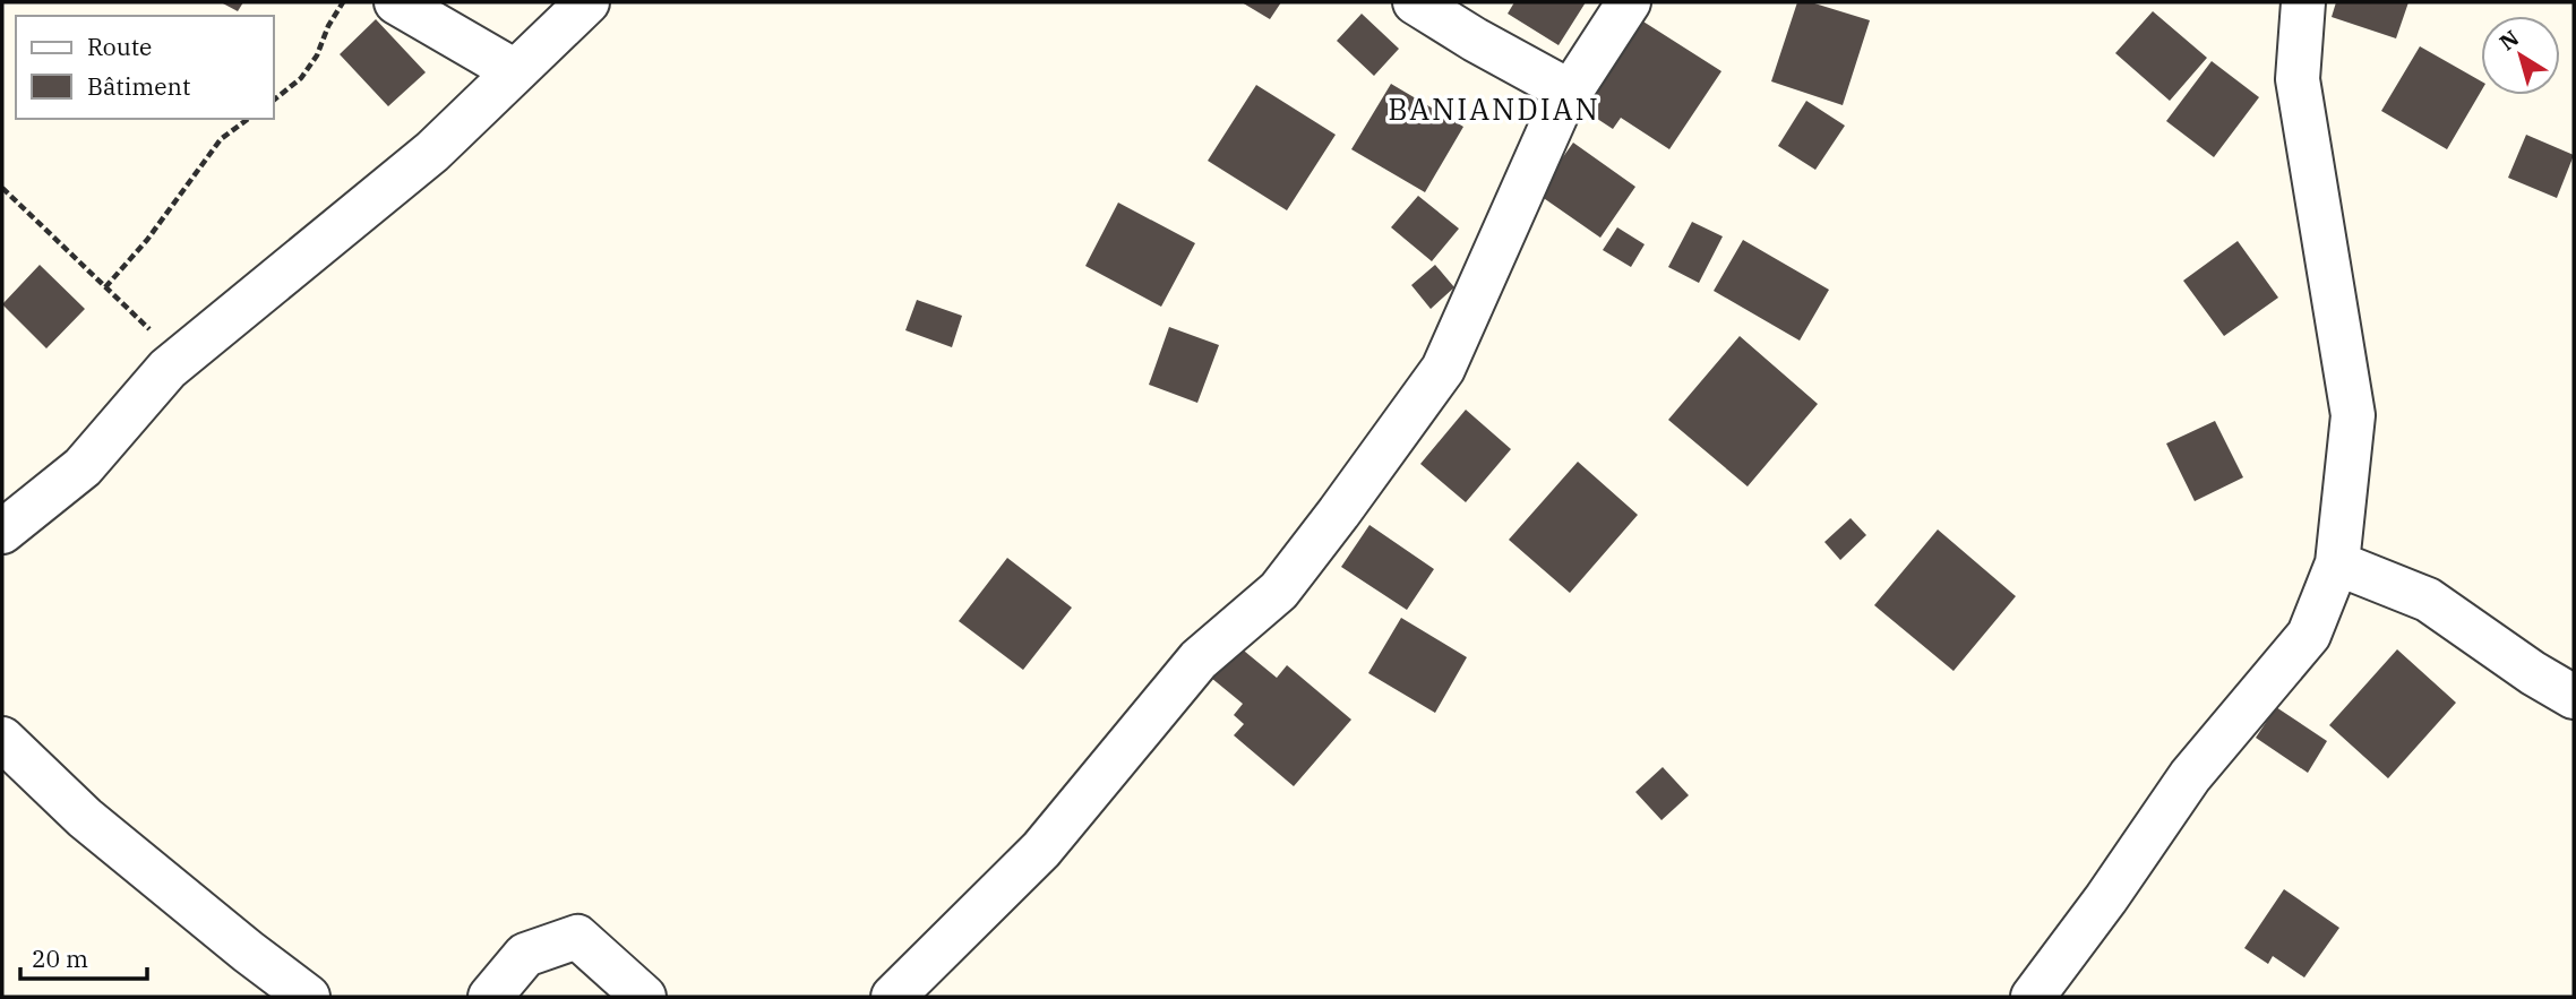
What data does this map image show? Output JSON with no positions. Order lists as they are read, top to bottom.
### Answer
{
  "districts": ["BANIANDIAN"],
  "legend": ["Route", "Bâtiment"],
  "scale_bar": "20 m",
  "north": "top left"
}
